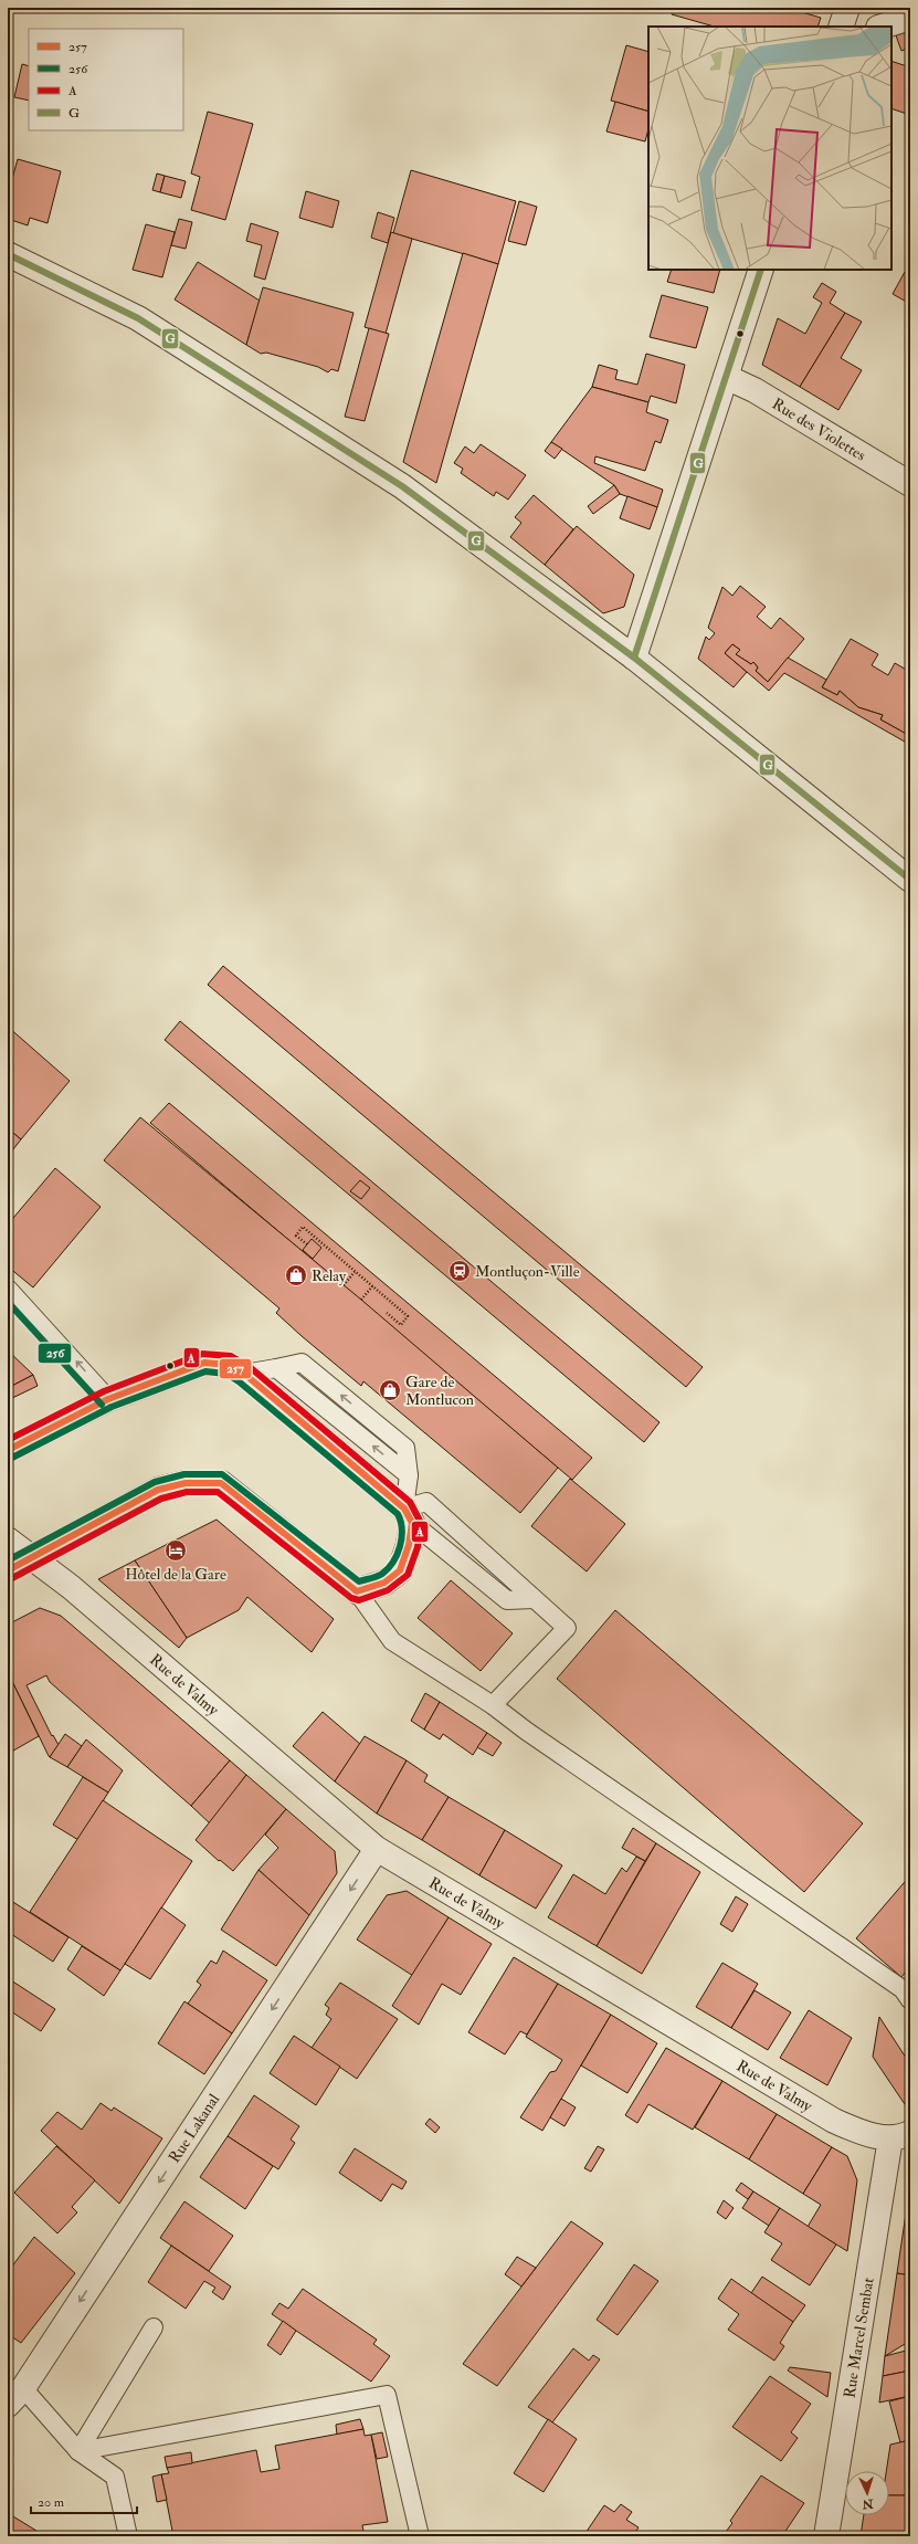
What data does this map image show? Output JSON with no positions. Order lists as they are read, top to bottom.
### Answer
{
  "streets": {
    "street": [
      "Rue des Violettes",
      "Rue de Valmy",
      "Rue Lakanal",
      "Rue Marcel Sembat"
    ]
  },
  "crossings": [
    ["Rue de Valmy", "Rue Lakanal"],
    ["Rue de Valmy", "Rue Marcel Sembat"]
  ],
  "one_way": ["Rue Lakanal"],
  "places": {
    "station": ["Montluçon-Ville"],
    "shop": ["Relay", "Gare de Montlucon"],
    "hotel": ["Hôtel de la Gare"]
  },
  "lines": [
    "transit line G",
    "transit line 256",
    "transit line A",
    "transit line 257"
  ],
  "legend": [
    "257",
    "256",
    "A",
    "G"
  ],
  "scale_bar": "20 m",
  "north": "bottom"
}
